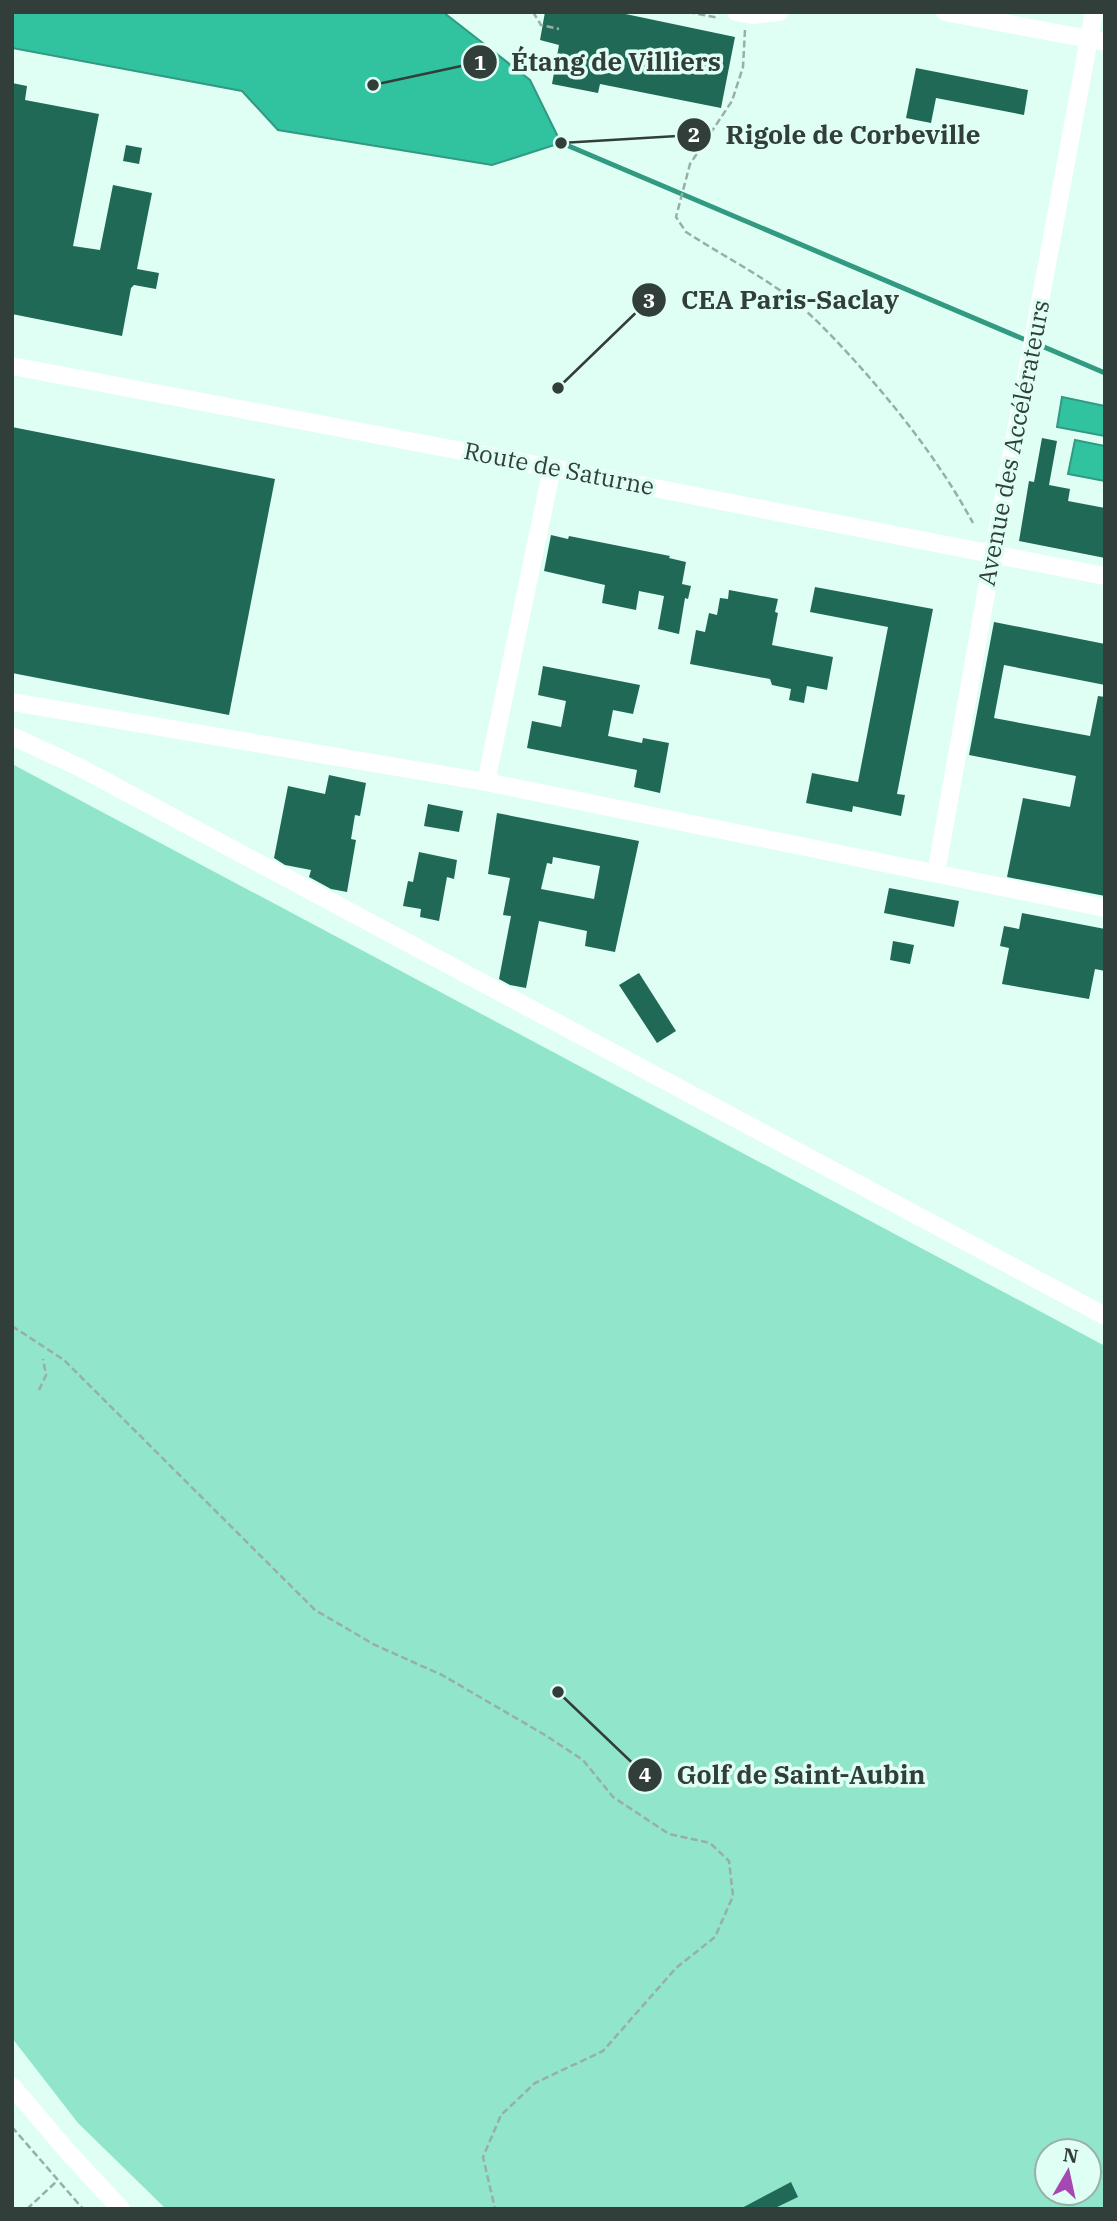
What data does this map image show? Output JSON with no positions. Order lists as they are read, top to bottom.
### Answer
{
  "streets": {
    "street": ["Avenue des Accélérateurs", "Route de Saturne"]
  },
  "crossings": [
    ["Avenue des Accélérateurs", "Route de Saturne"]
  ],
  "places": [
    "Étang de Villiers",
    "Rigole de Corbeville",
    "CEA Paris-Saclay",
    "Golf de Saint-Aubin"
  ],
  "north": "top"
}
